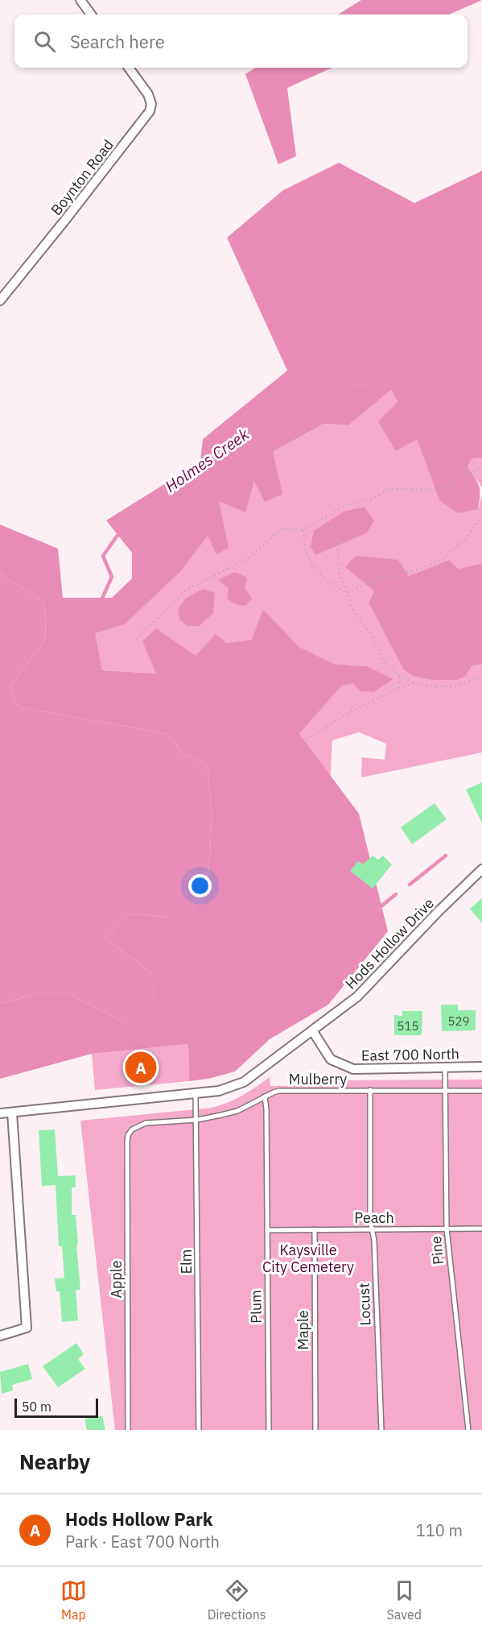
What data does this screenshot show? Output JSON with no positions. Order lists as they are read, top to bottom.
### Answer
{
  "streets": {
    "street": ["Boynton Road", "Hods Hollow Drive", "East 700 North"],
    "lane": [
      "Mulberry",
      "Peach",
      "Pine",
      "Elm",
      "Apple",
      "Locust",
      "Plum",
      "Maple"
    ]
  },
  "crossings": [
    ["Hods Hollow Drive", "East 700 North"],
    ["East 700 North", "Pine"],
    ["Mulberry", "Pine"],
    ["Mulberry", "Elm"],
    ["Mulberry", "Apple"],
    ["Mulberry", "Locust"],
    ["Mulberry", "Plum"],
    ["Peach", "Pine"],
    ["Peach", "Locust"],
    ["Peach", "Plum"],
    ["Peach", "Maple"]
  ],
  "water": ["Holmes Creek"],
  "parks": ["Kaysville City Cemetery"],
  "house_numbers": ["529", "515"],
  "scale_bar": "50 m",
  "page": {
    "search": "Search here",
    "pins": "A",
    "scale": "50 m",
    "heading": "Nearby",
    "list": [
      {
        "mark": "A",
        "name": "Hods Hollow Park",
        "note": "Park · East 700 North",
        "value": "110 m"
      }
    ],
    "nav": ["Map", "Directions", "Saved"]
  }
}
